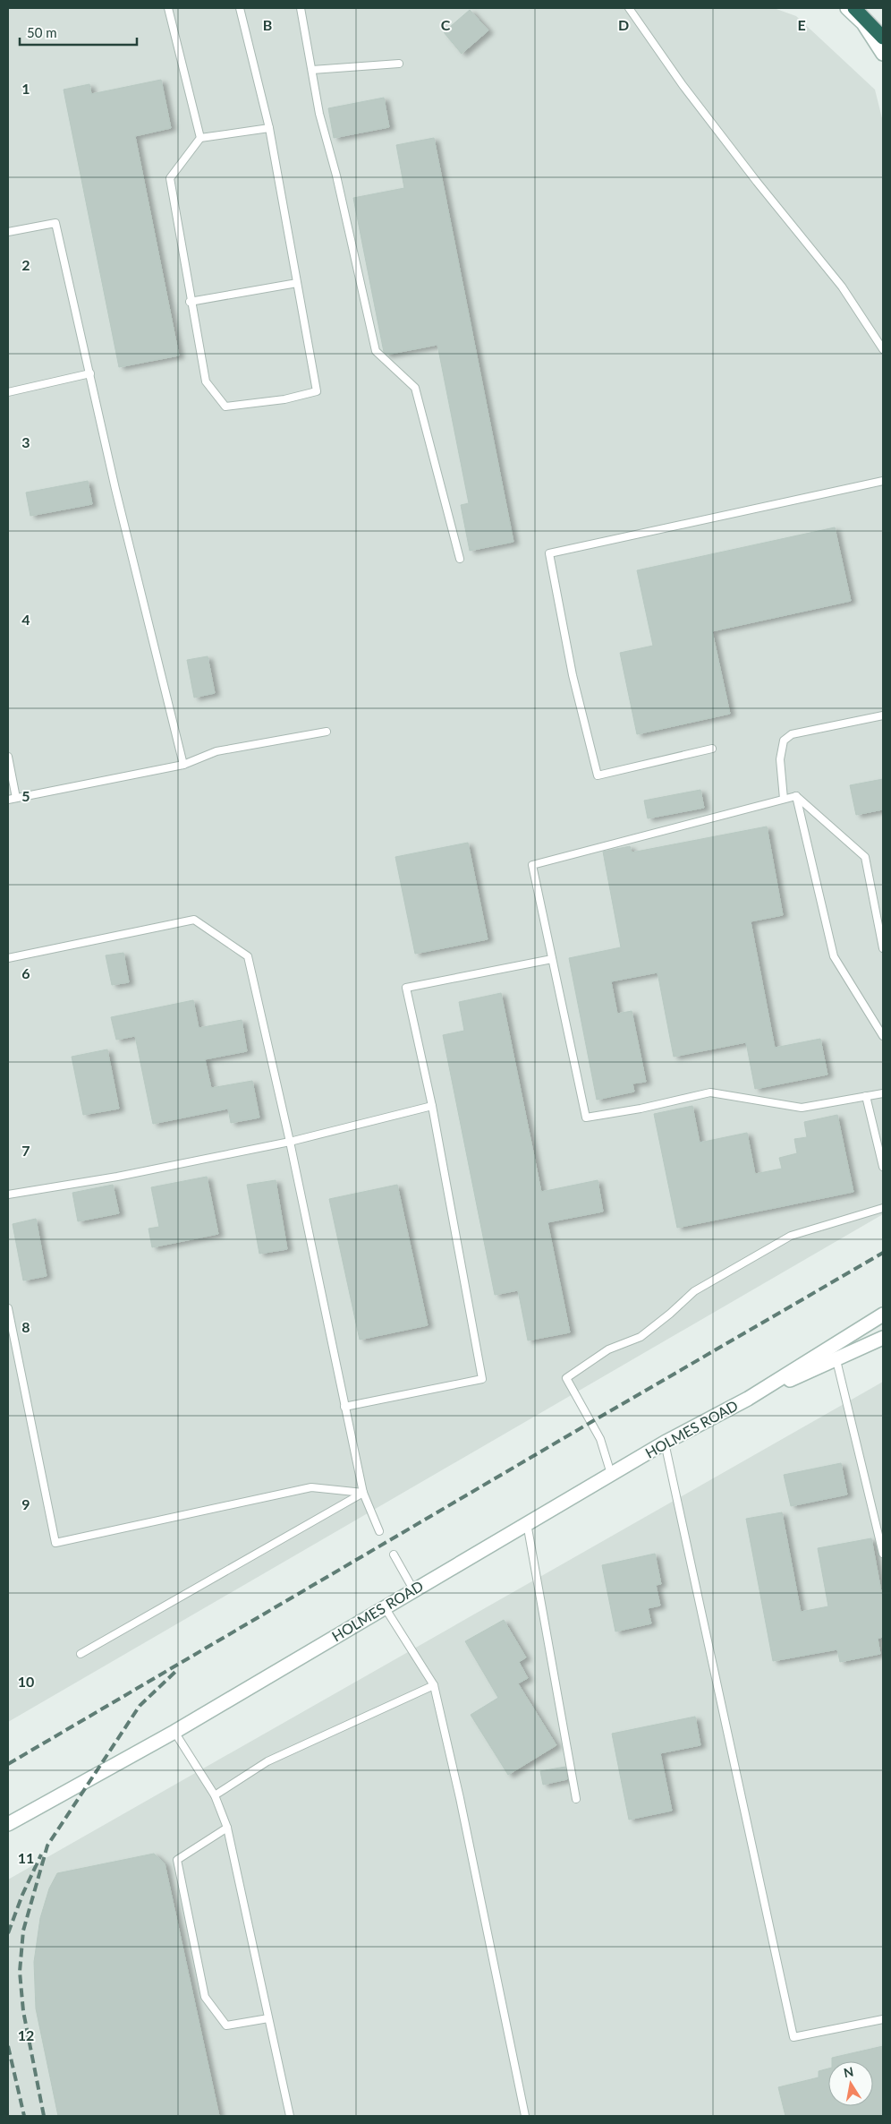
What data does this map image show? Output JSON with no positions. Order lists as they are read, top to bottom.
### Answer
{
  "streets": {
    "main road": ["HOLMES ROAD"]
  },
  "scale_bar": "50 m",
  "north": "top",
  "grid": {
    "columns": [
      "B",
      "C",
      "D",
      "E"
    ],
    "rows": [
      "1",
      "2",
      "3",
      "4",
      "5",
      "6",
      "7",
      "8",
      "9",
      "10",
      "11",
      "12"
    ]
  }
}
